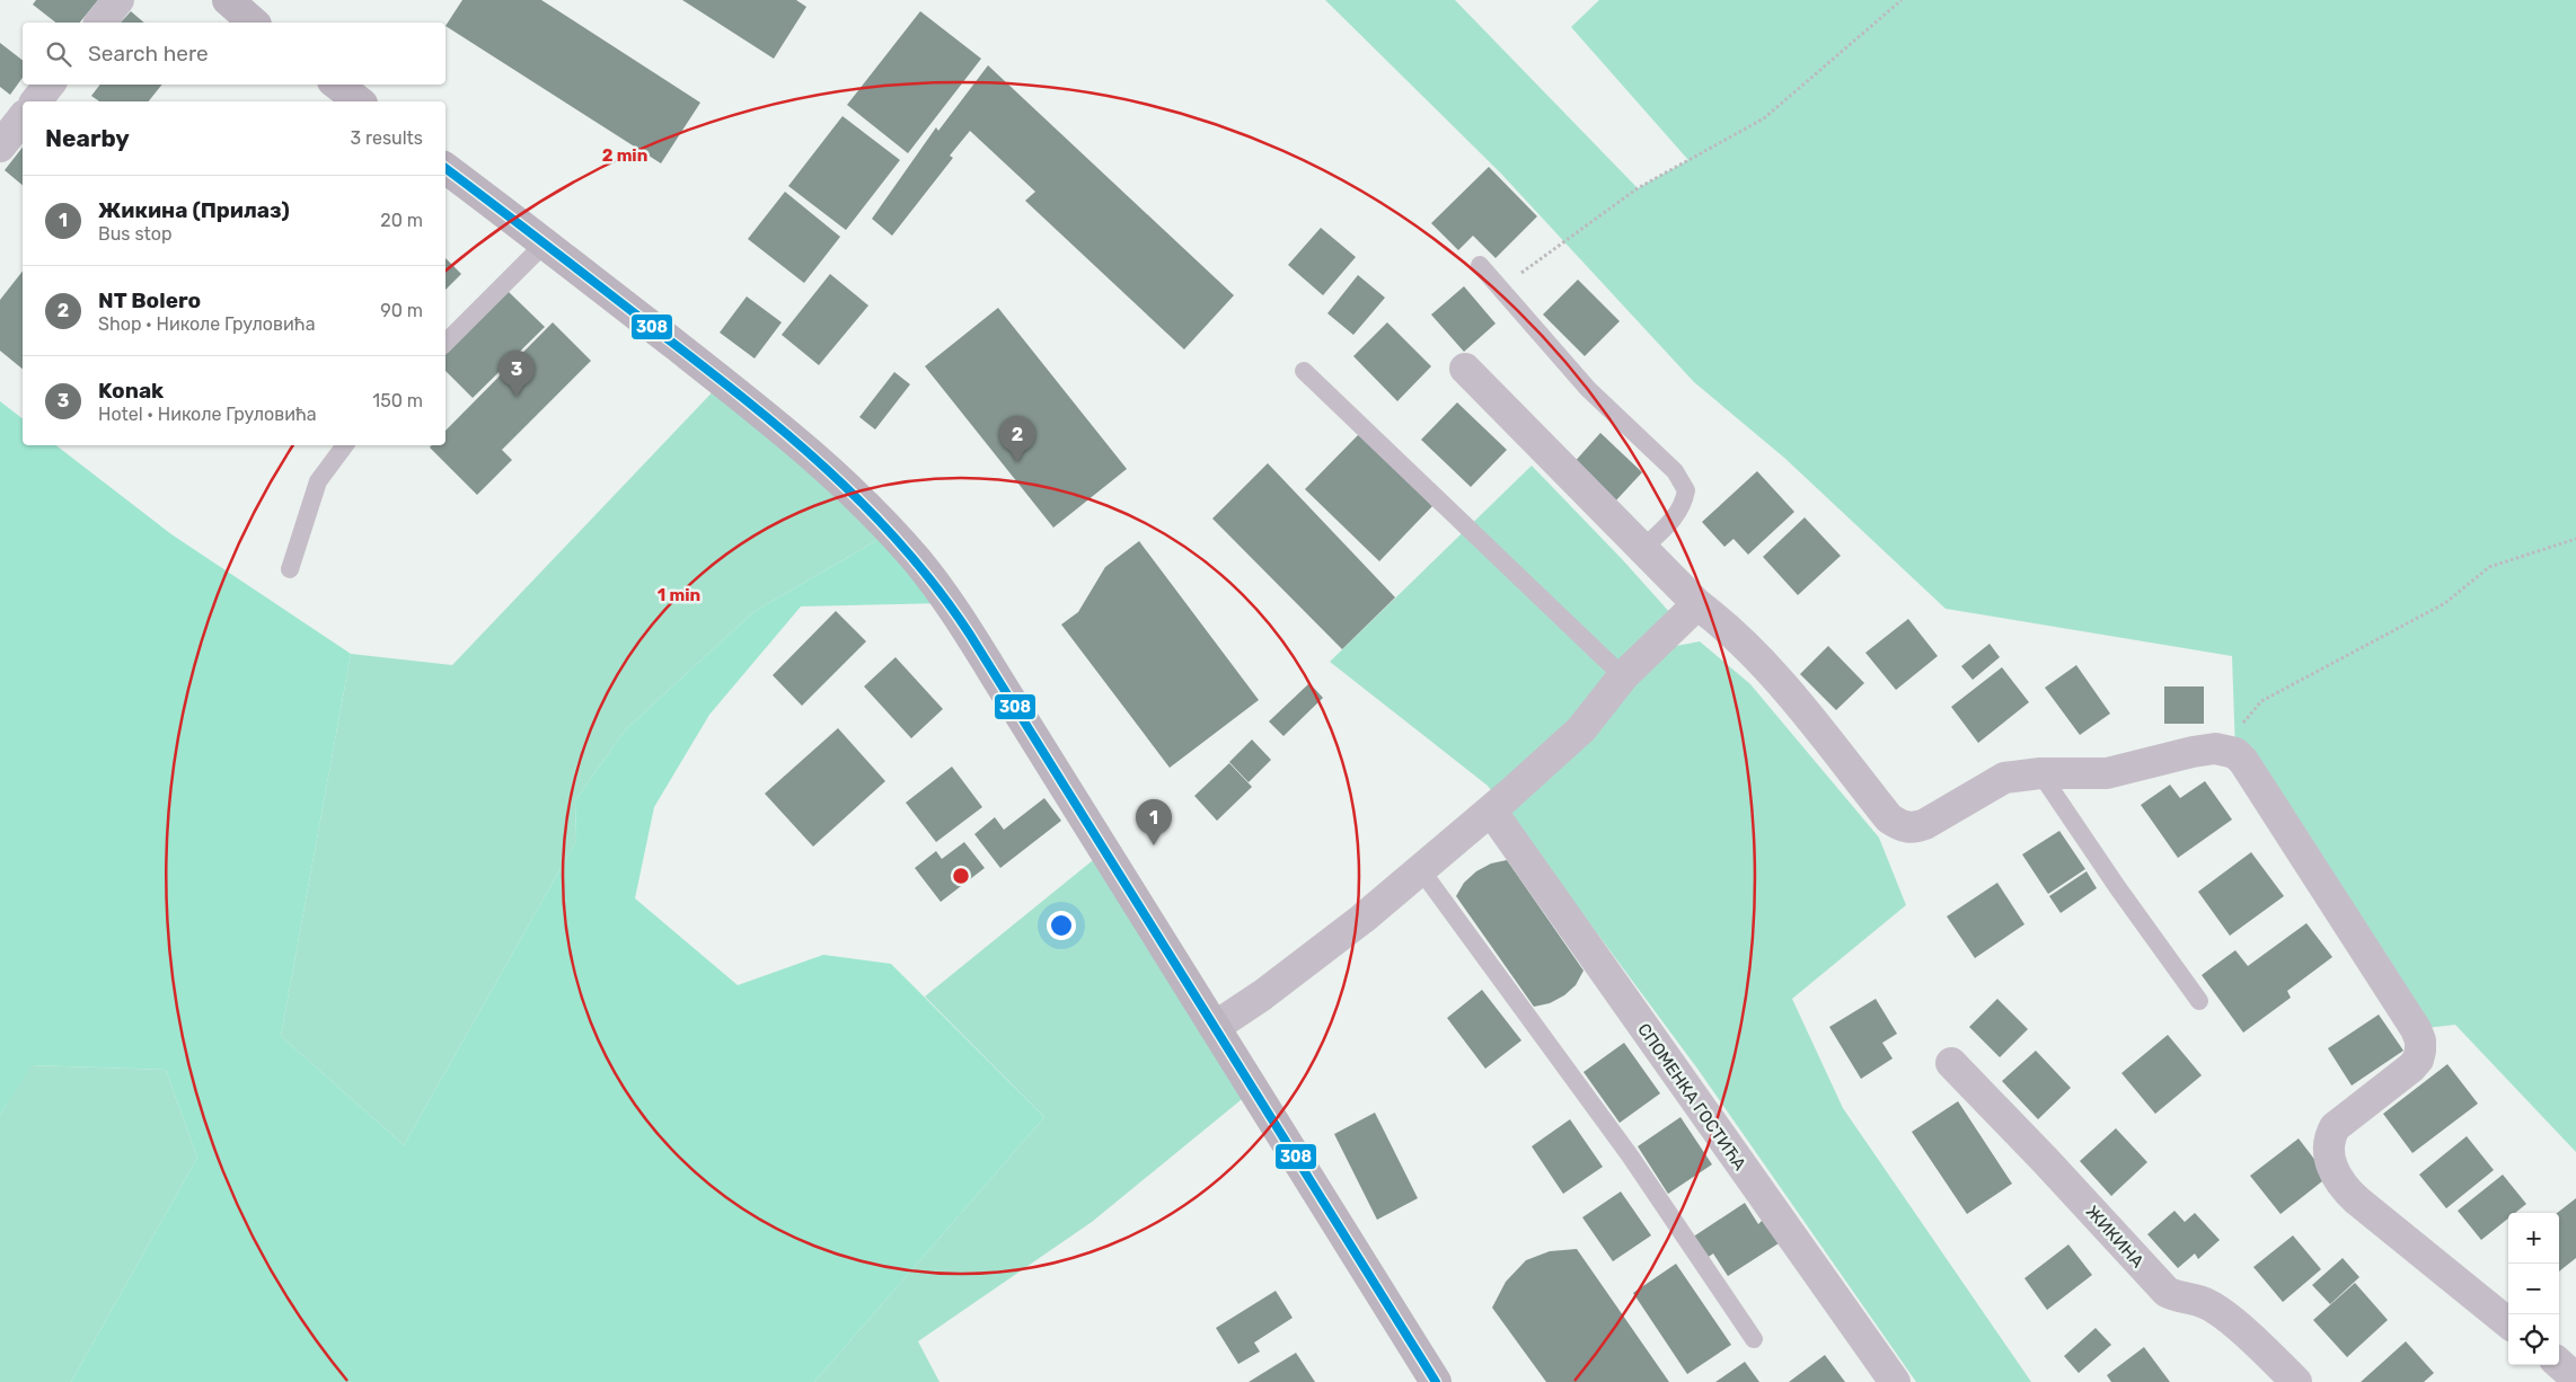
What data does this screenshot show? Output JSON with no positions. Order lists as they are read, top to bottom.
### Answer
{
  "streets": {
    "street": ["СПОМЕНКА ГОСТИЋА", "ЖИКИНА"]
  },
  "lines": ["transit line 308"],
  "page": {
    "search": "Search here",
    "heading": ["Nearby", "3 results"],
    "list": [
      {
        "mark": "1",
        "name": "Жикина (Прилаз)",
        "note": "Bus stop",
        "value": "20 m"
      },
      {
        "mark": "2",
        "name": "NT Bolero",
        "note": "Shop · Николе Груловића",
        "value": "90 m"
      },
      {
        "mark": "3",
        "name": "Konak",
        "note": "Hotel · Николе Груловића",
        "value": "150 m"
      }
    ],
    "pins": ["3", "2", "1"],
    "map_buttons": ["+", "−"]
  },
  "rings": ["2 min", "1 min"]
}
